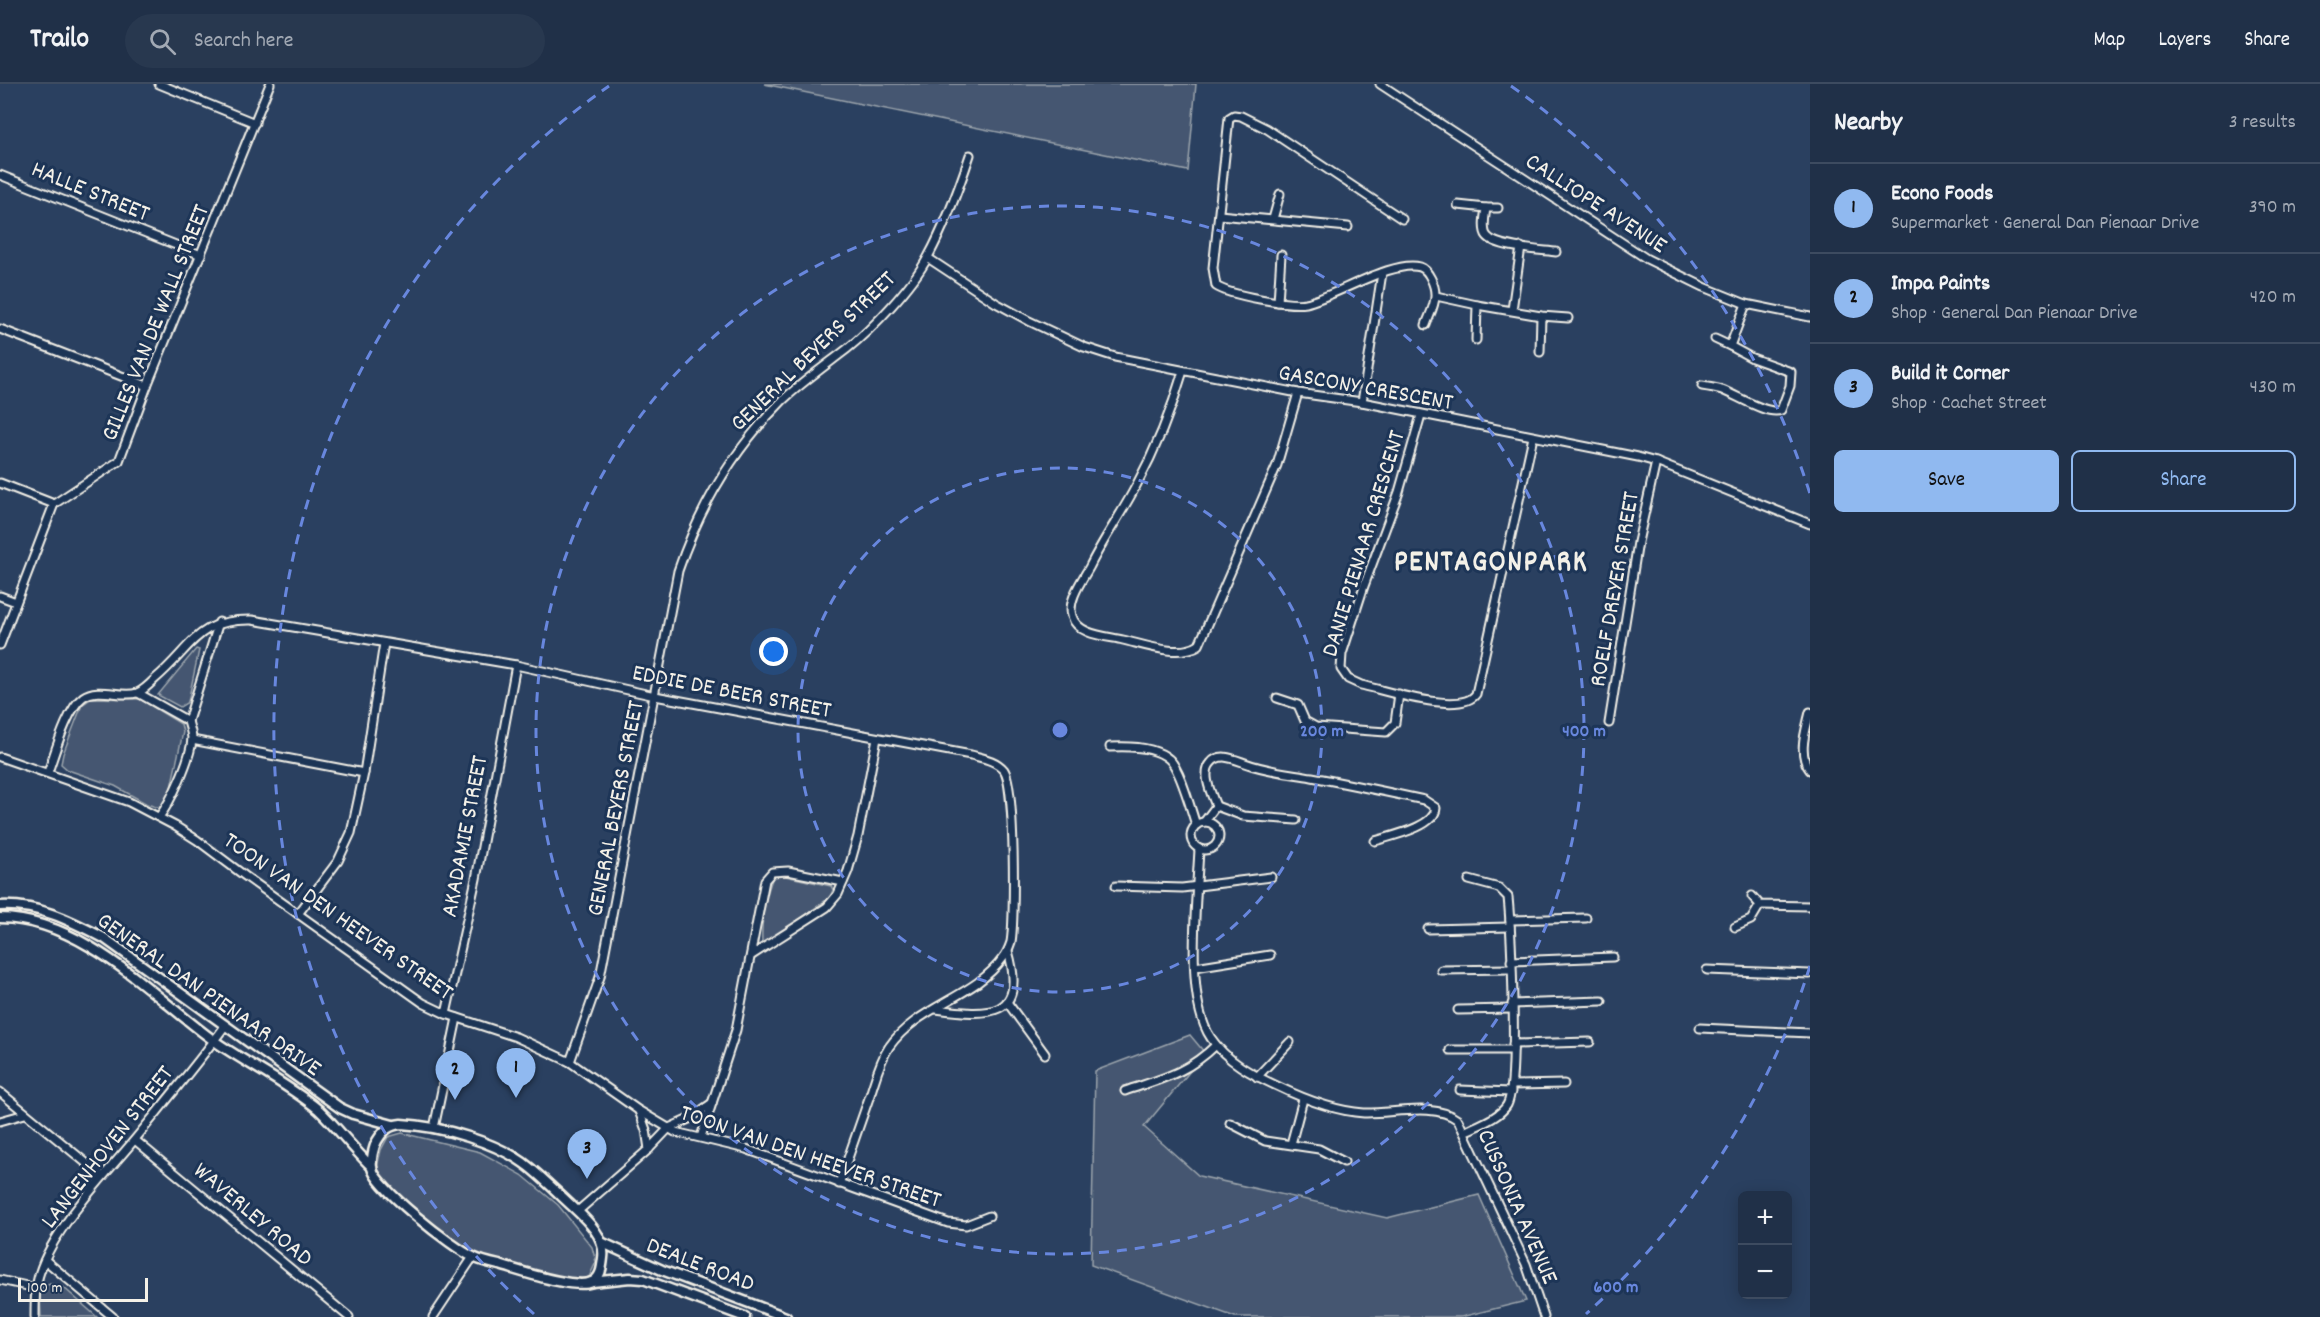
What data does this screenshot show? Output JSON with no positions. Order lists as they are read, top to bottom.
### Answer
{
  "streets": {
    "street": [
      "HALLE STREET",
      "CALLIOPE AVENUE",
      "GILLES VAN DE WALL STREET",
      "GENERAL BEYERS STREET",
      "GASCONY CRESCENT",
      "DANIE PIENAAR CRESCENT",
      "ROELF DREYER STREET",
      "EDDIE DE BEER STREET",
      "AKADAMIE STREET",
      "TOON VAN DEN HEEVER STREET",
      "GENERAL DAN PIENAAR DRIVE",
      "LANGENHOVEN STREET",
      "CUSSONIA AVENUE",
      "WAVERLEY ROAD",
      "DEALE ROAD"
    ]
  },
  "crossings": [
    ["HALLE STREET", "GILLES VAN DE WALL STREET"],
    ["GENERAL BEYERS STREET", "GASCONY CRESCENT"],
    ["GENERAL BEYERS STREET", "EDDIE DE BEER STREET"],
    ["GENERAL BEYERS STREET", "TOON VAN DEN HEEVER STREET"],
    ["GASCONY CRESCENT", "DANIE PIENAAR CRESCENT"],
    ["GASCONY CRESCENT", "ROELF DREYER STREET"],
    ["EDDIE DE BEER STREET", "AKADAMIE STREET"],
    ["AKADAMIE STREET", "TOON VAN DEN HEEVER STREET"],
    ["GENERAL DAN PIENAAR DRIVE", "LANGENHOVEN STREET"],
    ["GENERAL DAN PIENAAR DRIVE", "DEALE ROAD"],
    ["LANGENHOVEN STREET", "WAVERLEY ROAD"]
  ],
  "districts": ["PENTAGONPARK"],
  "scale_bar": "100 m",
  "page": {
    "header": "Trailo",
    "search": "Search here",
    "nav": ["Map", "Layers", "Share"],
    "heading": ["Nearby", "3 results"],
    "list": [
      {
        "mark": "1",
        "name": "Econo Foods",
        "note": "Supermarket · General Dan Pienaar Drive",
        "value": "390 m"
      },
      {
        "mark": "2",
        "name": "Impa Paints",
        "note": "Shop · General Dan Pienaar Drive",
        "value": "420 m"
      },
      {
        "mark": "3",
        "name": "Build it Corner",
        "note": "Shop · Cachet Street",
        "value": "430 m"
      }
    ],
    "buttons": ["Save", "Share"],
    "pins": ["1", "2", "3"],
    "map_buttons": ["+", "−"],
    "scale": "100 m"
  },
  "rings": ["200 m", "400 m", "600 m"]
}
